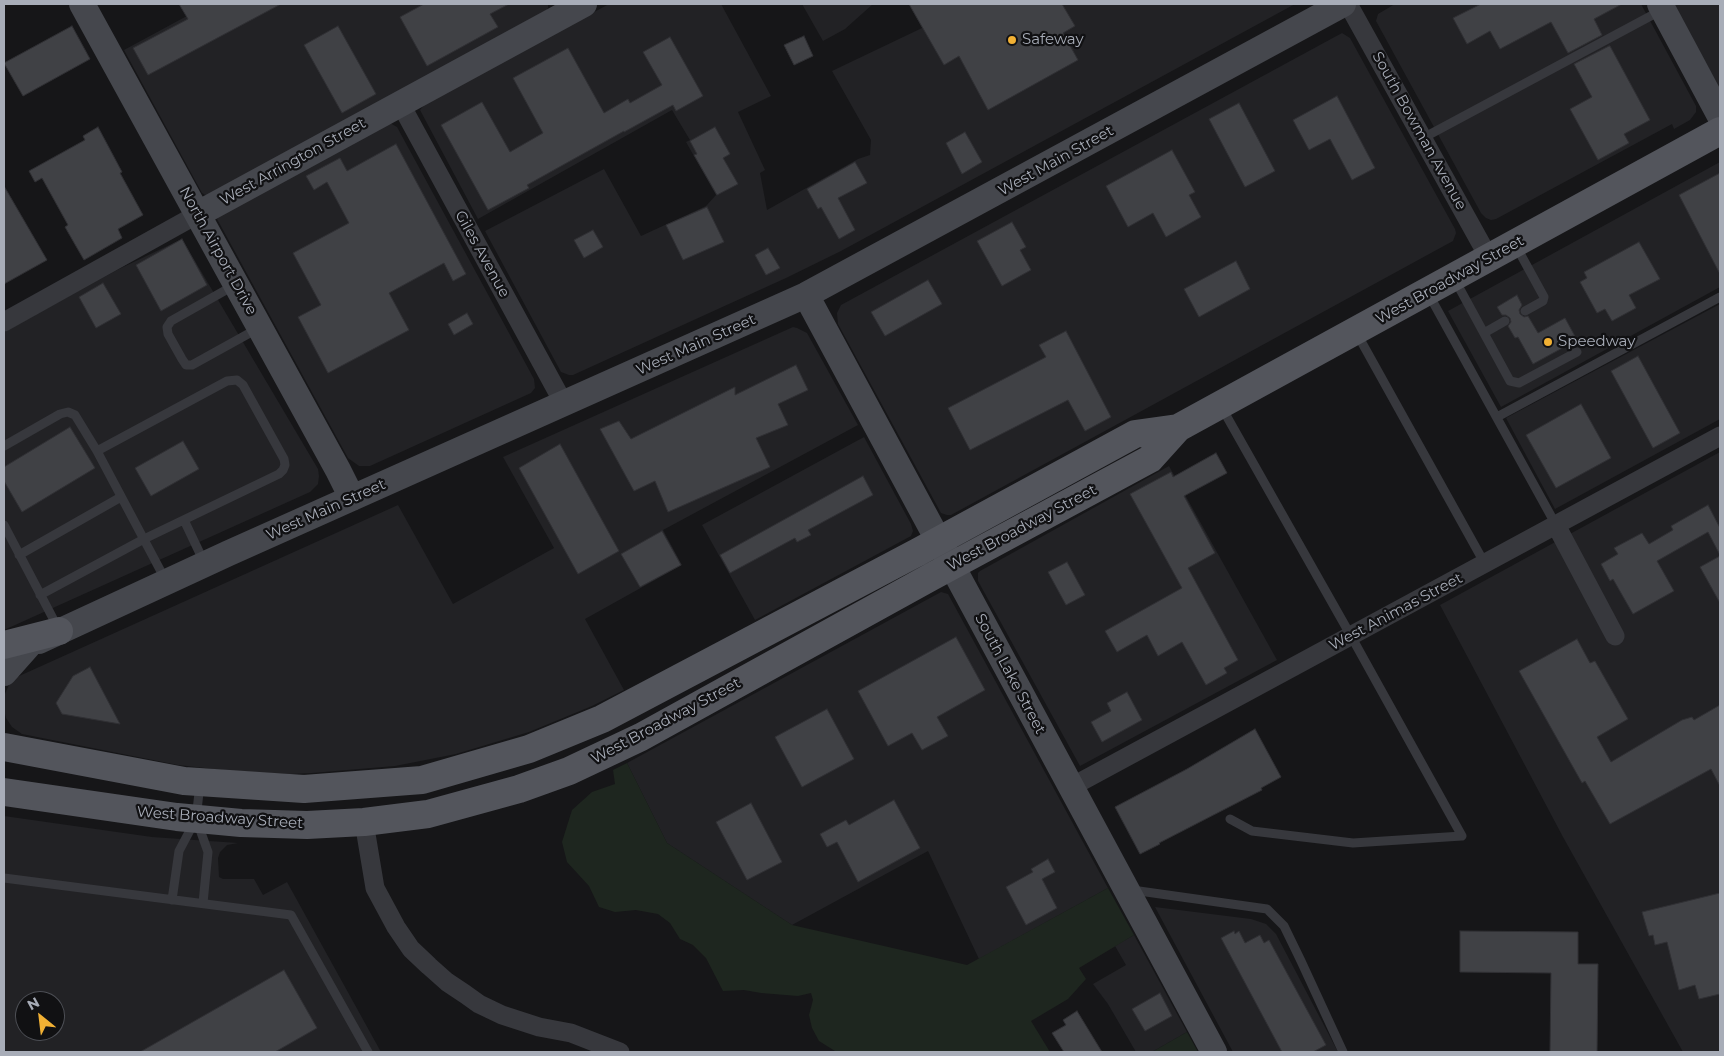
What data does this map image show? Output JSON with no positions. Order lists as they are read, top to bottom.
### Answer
{
  "streets": {
    "main road": [
      "West Main Street",
      "West Arrington Street",
      "North Airport Drive",
      "West Broadway Street",
      "South Lake Street"
    ],
    "street": ["South Bowman Avenue", "Giles Avenue", "West Animas Street"]
  },
  "crossings": [
    ["South Bowman Avenue", "West Broadway Street"],
    ["West Main Street", "North Airport Drive"],
    ["West Main Street", "Giles Avenue"],
    ["West Main Street", "South Lake Street"],
    ["West Arrington Street", "North Airport Drive"],
    ["West Arrington Street", "Giles Avenue"],
    ["West Broadway Street", "South Lake Street"],
    ["West Animas Street", "South Lake Street"]
  ],
  "places": ["Safeway", "Speedway"],
  "north": "top left"
}
